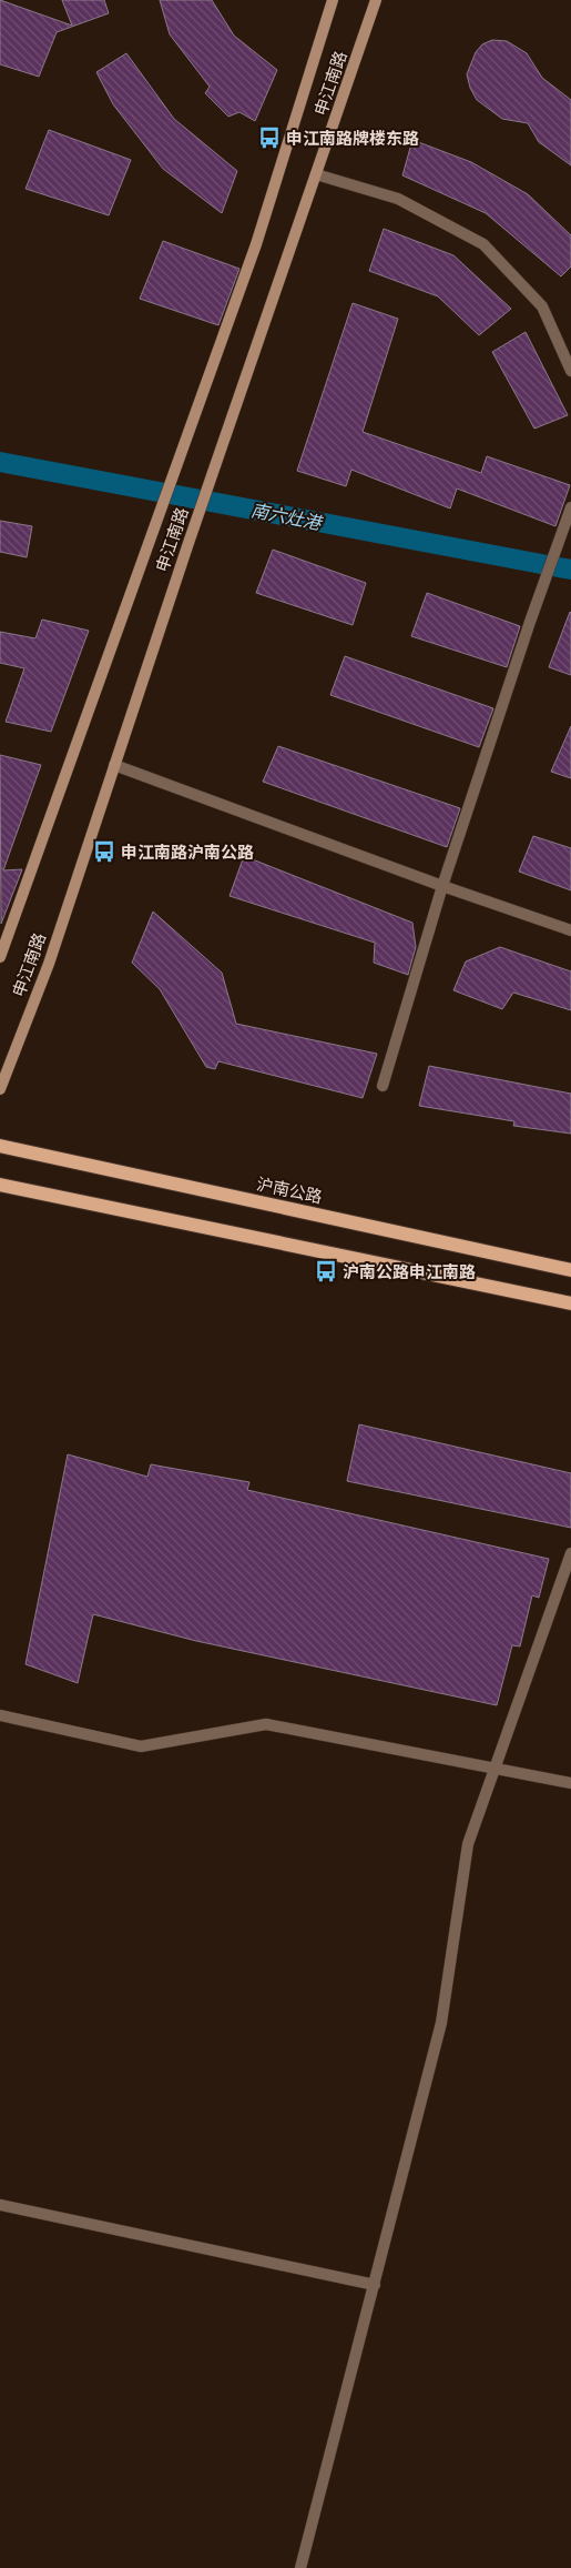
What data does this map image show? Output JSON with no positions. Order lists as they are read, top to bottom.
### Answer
{
  "streets": {
    "main road": ["申江南路", "沪南公路"]
  },
  "water": ["南六灶港"],
  "places": {
    "bus stop": ["申江南路牌楼东路", "申江南路沪南公路", "沪南公路申江南路"]
  }
}
